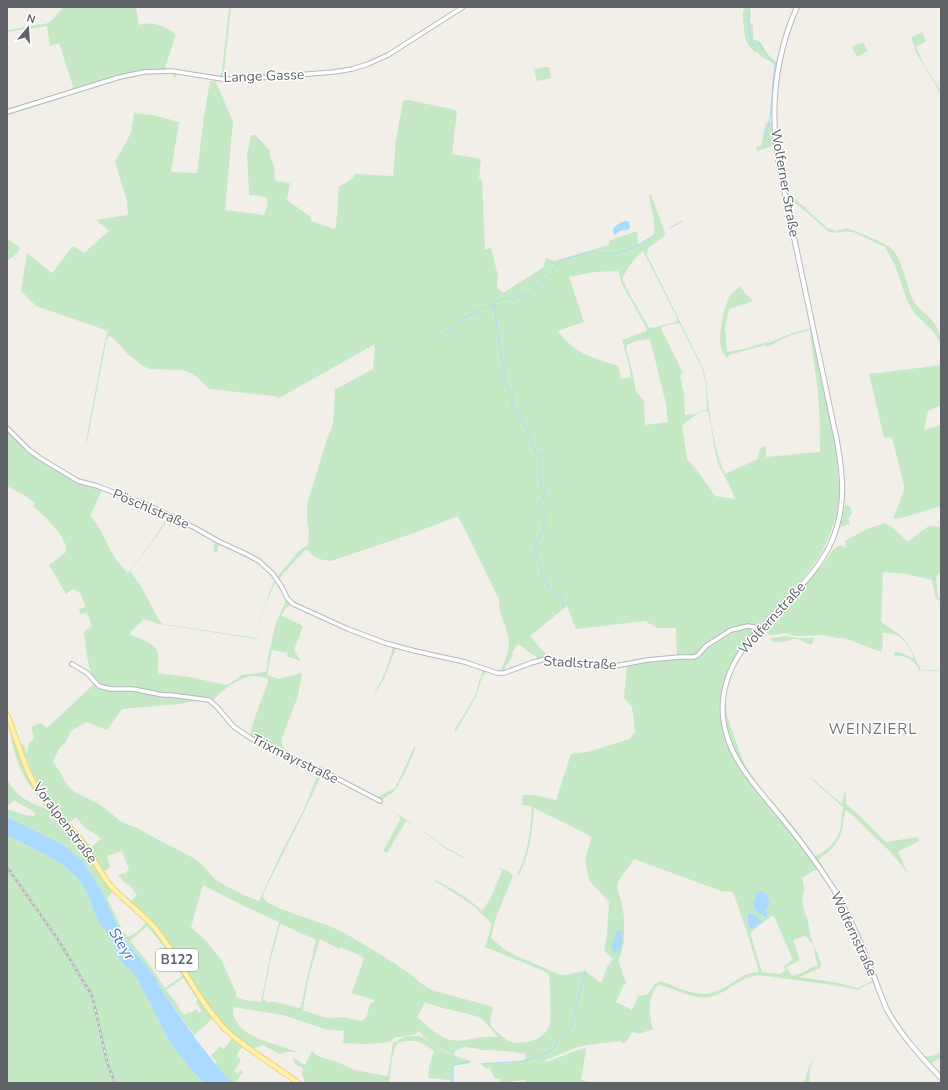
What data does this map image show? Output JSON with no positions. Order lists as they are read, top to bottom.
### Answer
{
  "streets": {
    "main road": [
      "Wolferner Straße",
      "Wolfernstraße",
      "Voralpenstraße",
      "B122"
    ],
    "street": [
      "Lange Gasse",
      "Pöschlstraße",
      "Stadlstraße",
      "Trixmayrstraße"
    ]
  },
  "crossings": [
    ["Wolferner Straße", "Wolfernstraße"],
    ["Pöschlstraße", "Stadlstraße"],
    ["Wolfernstraße", "Stadlstraße"]
  ],
  "districts": ["WEINZIERL"],
  "water": ["Steyr"],
  "north": "top"
}
